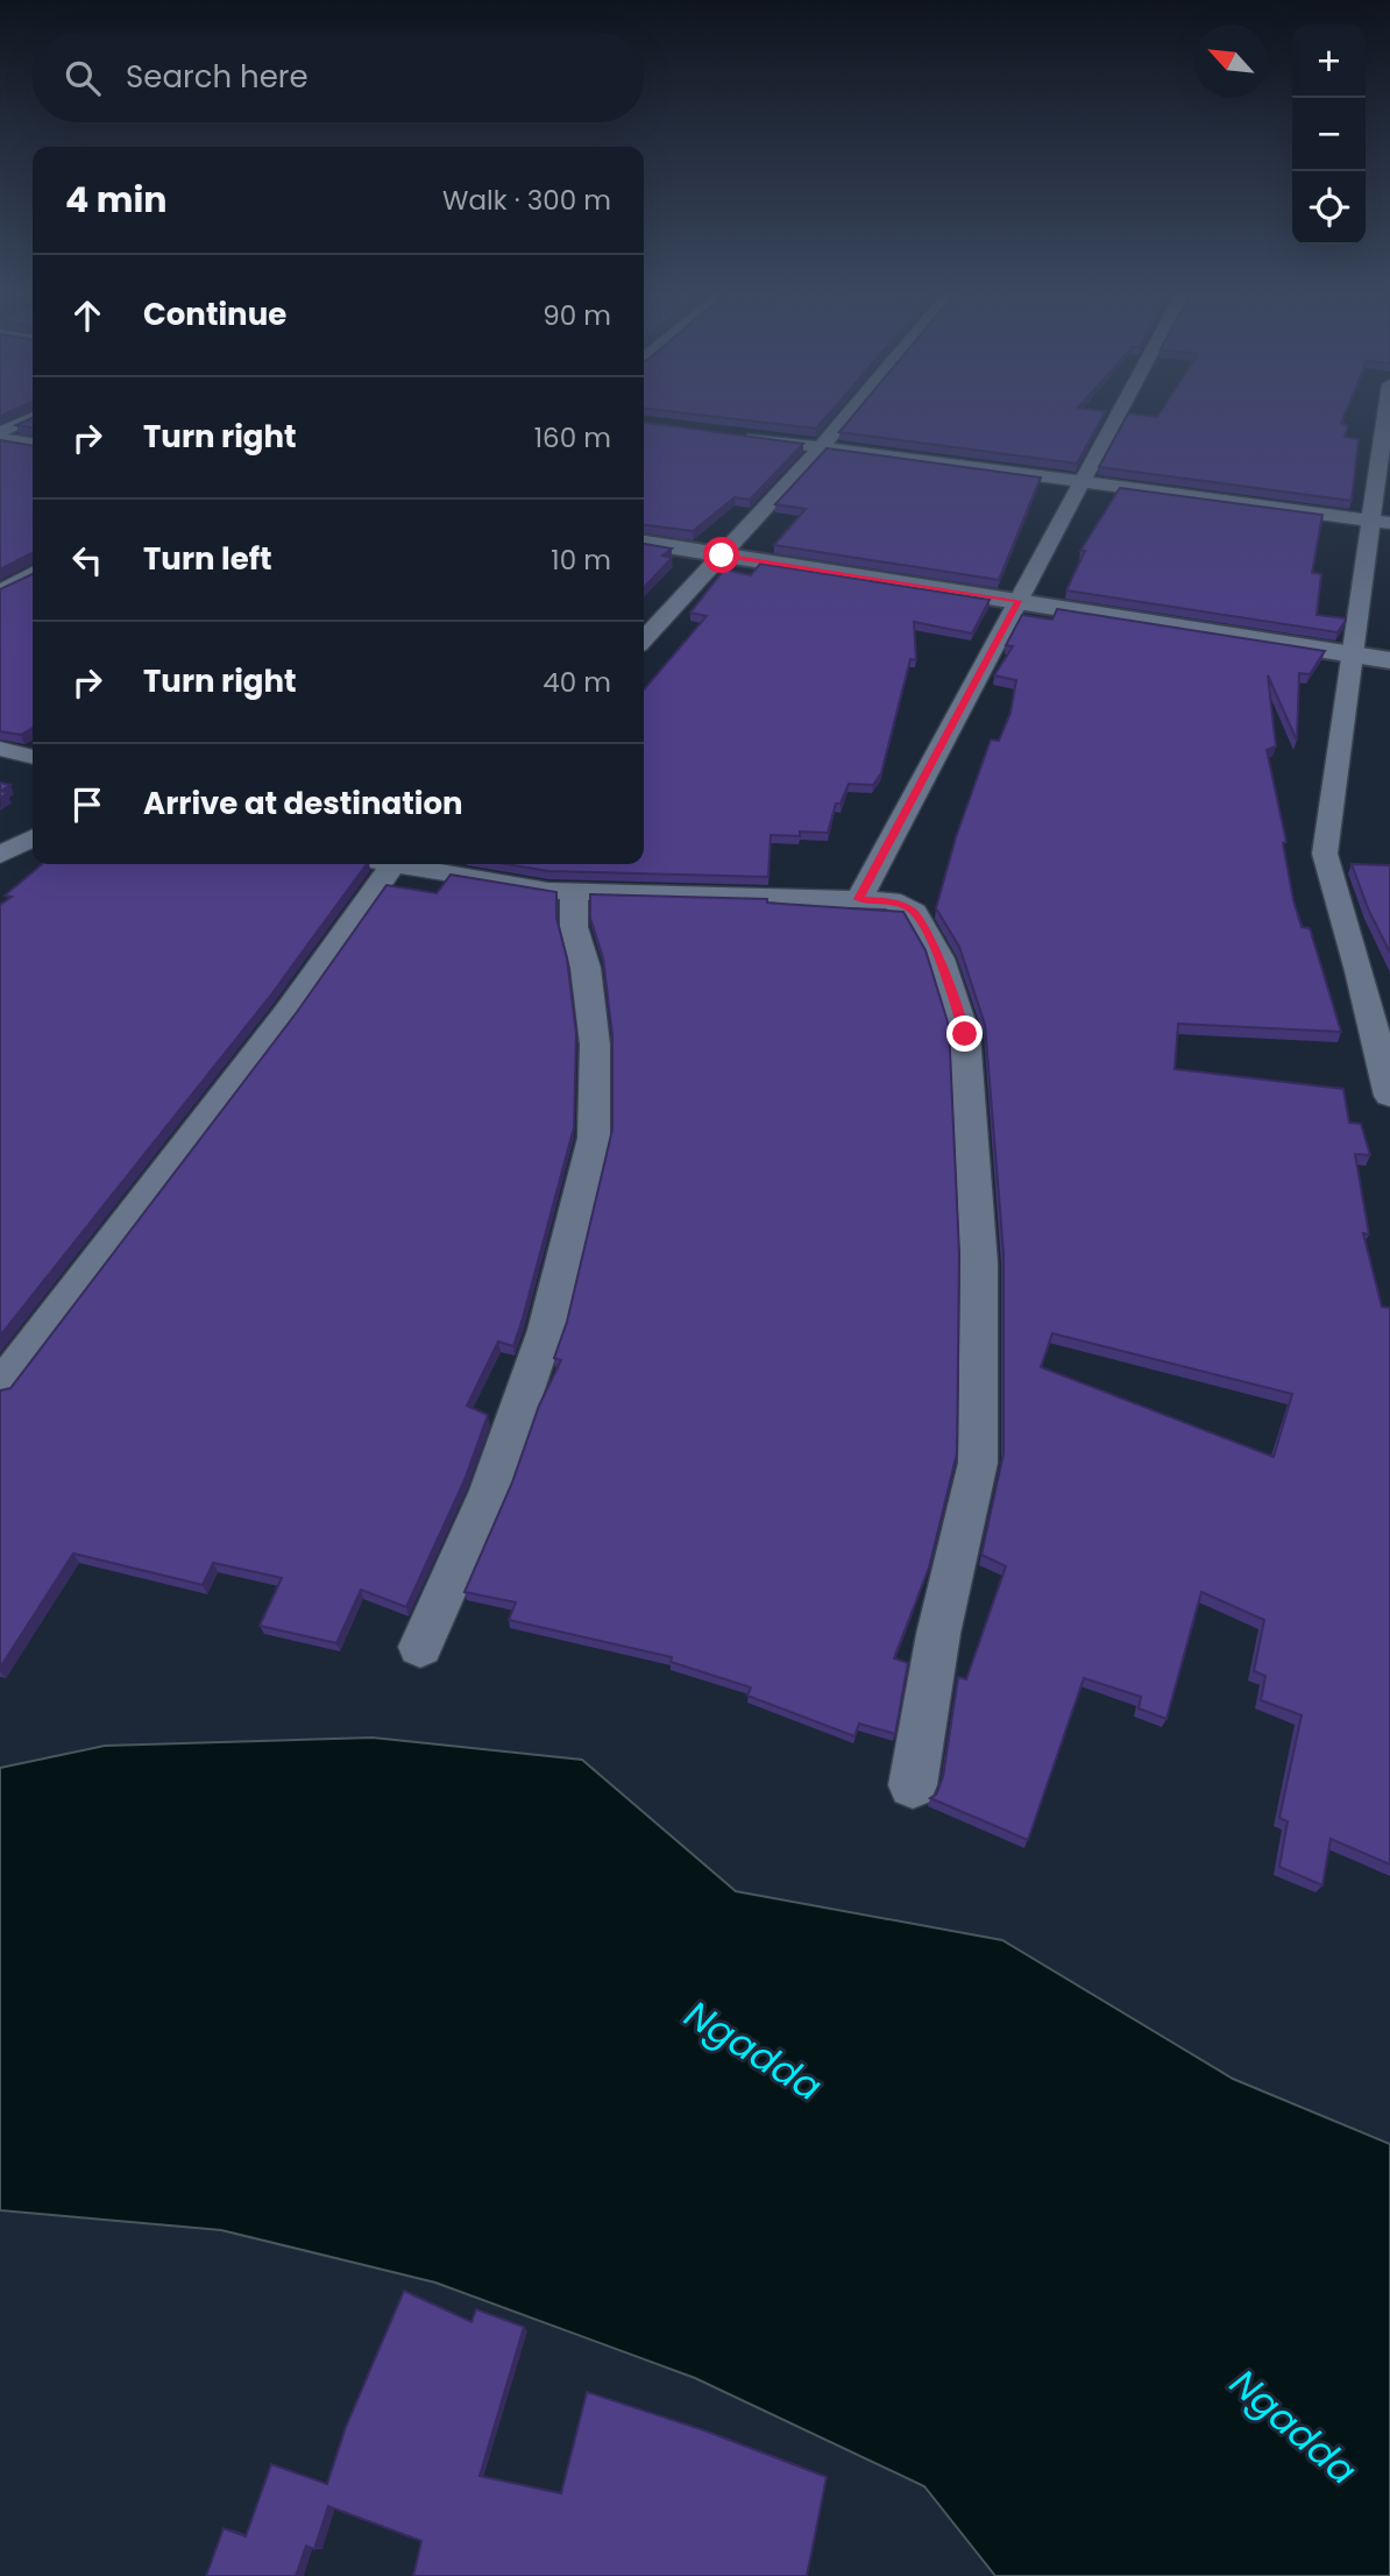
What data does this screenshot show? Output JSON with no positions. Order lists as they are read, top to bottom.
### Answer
{
  "water": ["Ngadda"],
  "north": "top left",
  "page": {
    "map_buttons": ["+", "−"],
    "search": "Search here",
    "heading": ["4 min", "Walk · 300 m"],
    "list": [
      ["Continue", "90 m"],
      ["Turn right", "160 m"],
      ["Turn left", "10 m"],
      ["Turn right", "40 m"],
      "Arrive at destination"
    ]
  }
}
